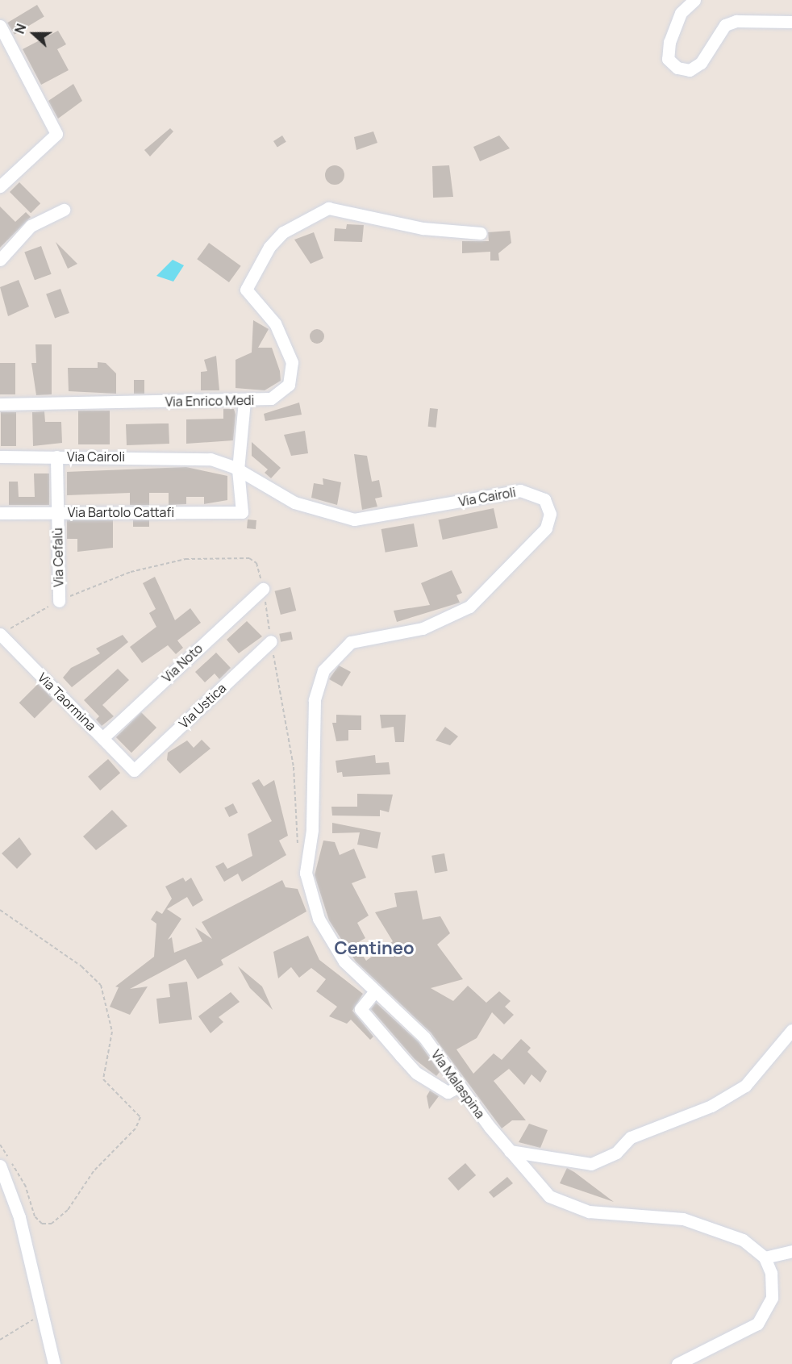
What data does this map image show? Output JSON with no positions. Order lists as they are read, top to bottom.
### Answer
{
  "streets": {
    "street": [
      "Via Enrico Medi",
      "Via Cairoli",
      "Via Bartolo Cattafi",
      "Via Cefalù",
      "Via Noto",
      "Via Taormina",
      "Via Ustica",
      "Via Malaspina"
    ]
  },
  "crossings": [
    ["Via Cairoli", "Via Bartolo Cattafi"],
    ["Via Cairoli", "Via Cefalù"],
    ["Via Cairoli", "Via Malaspina"],
    ["Via Bartolo Cattafi", "Via Cefalù"],
    ["Via Noto", "Via Taormina"],
    ["Via Taormina", "Via Ustica"]
  ],
  "districts": ["Centineo"],
  "north": "left"
}
